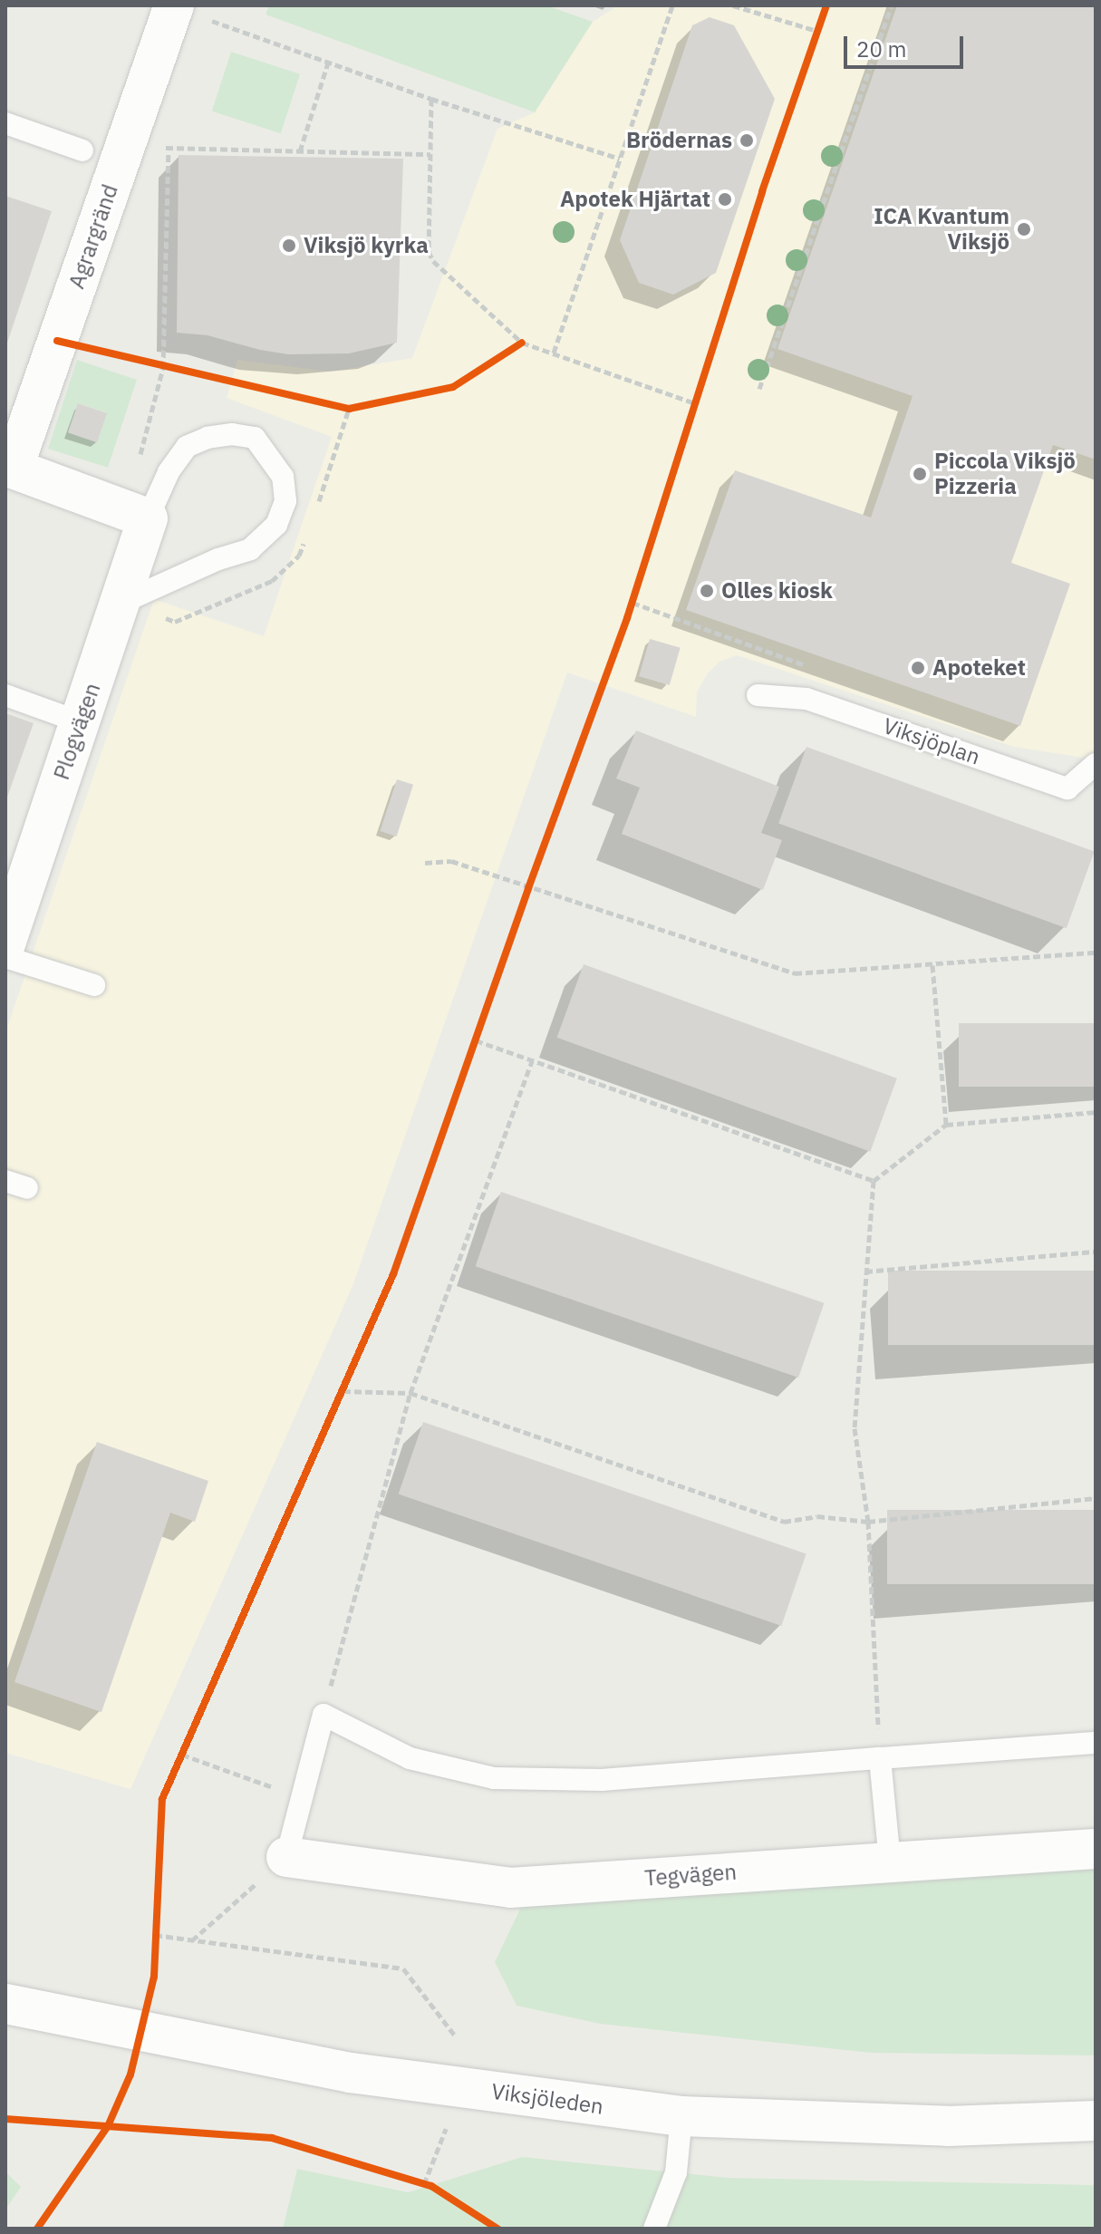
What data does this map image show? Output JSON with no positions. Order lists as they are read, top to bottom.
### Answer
{
  "streets": {
    "street": [
      "Agrargränd",
      "Plogvägen",
      "Tegvägen",
      "Viksjöleden"
    ],
    "lane": ["Viksjöplan"]
  },
  "places": [
    "Brödernas",
    "Apotek Hjärtat",
    "ICA Kvantum Viksjö",
    "Viksjö kyrka",
    "Piccola Viksjö Pizzeria",
    "Olles kiosk",
    "Apoteket"
  ],
  "scale_bar": "20 m"
}
